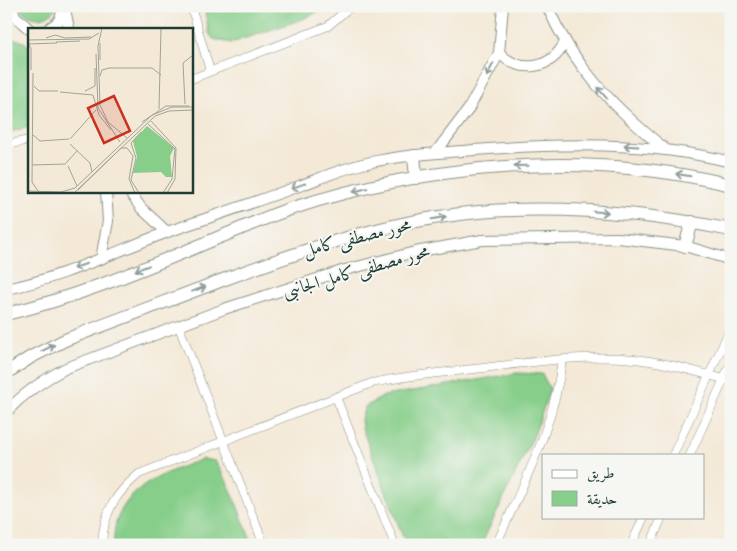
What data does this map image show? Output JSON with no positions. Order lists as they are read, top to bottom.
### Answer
{
  "streets": {
    "main road": ["محور مصطفى كامل"],
    "street": ["محور مصطفى كامل الجانبى"]
  },
  "legend": ["طريق", "حديقة"]
}
